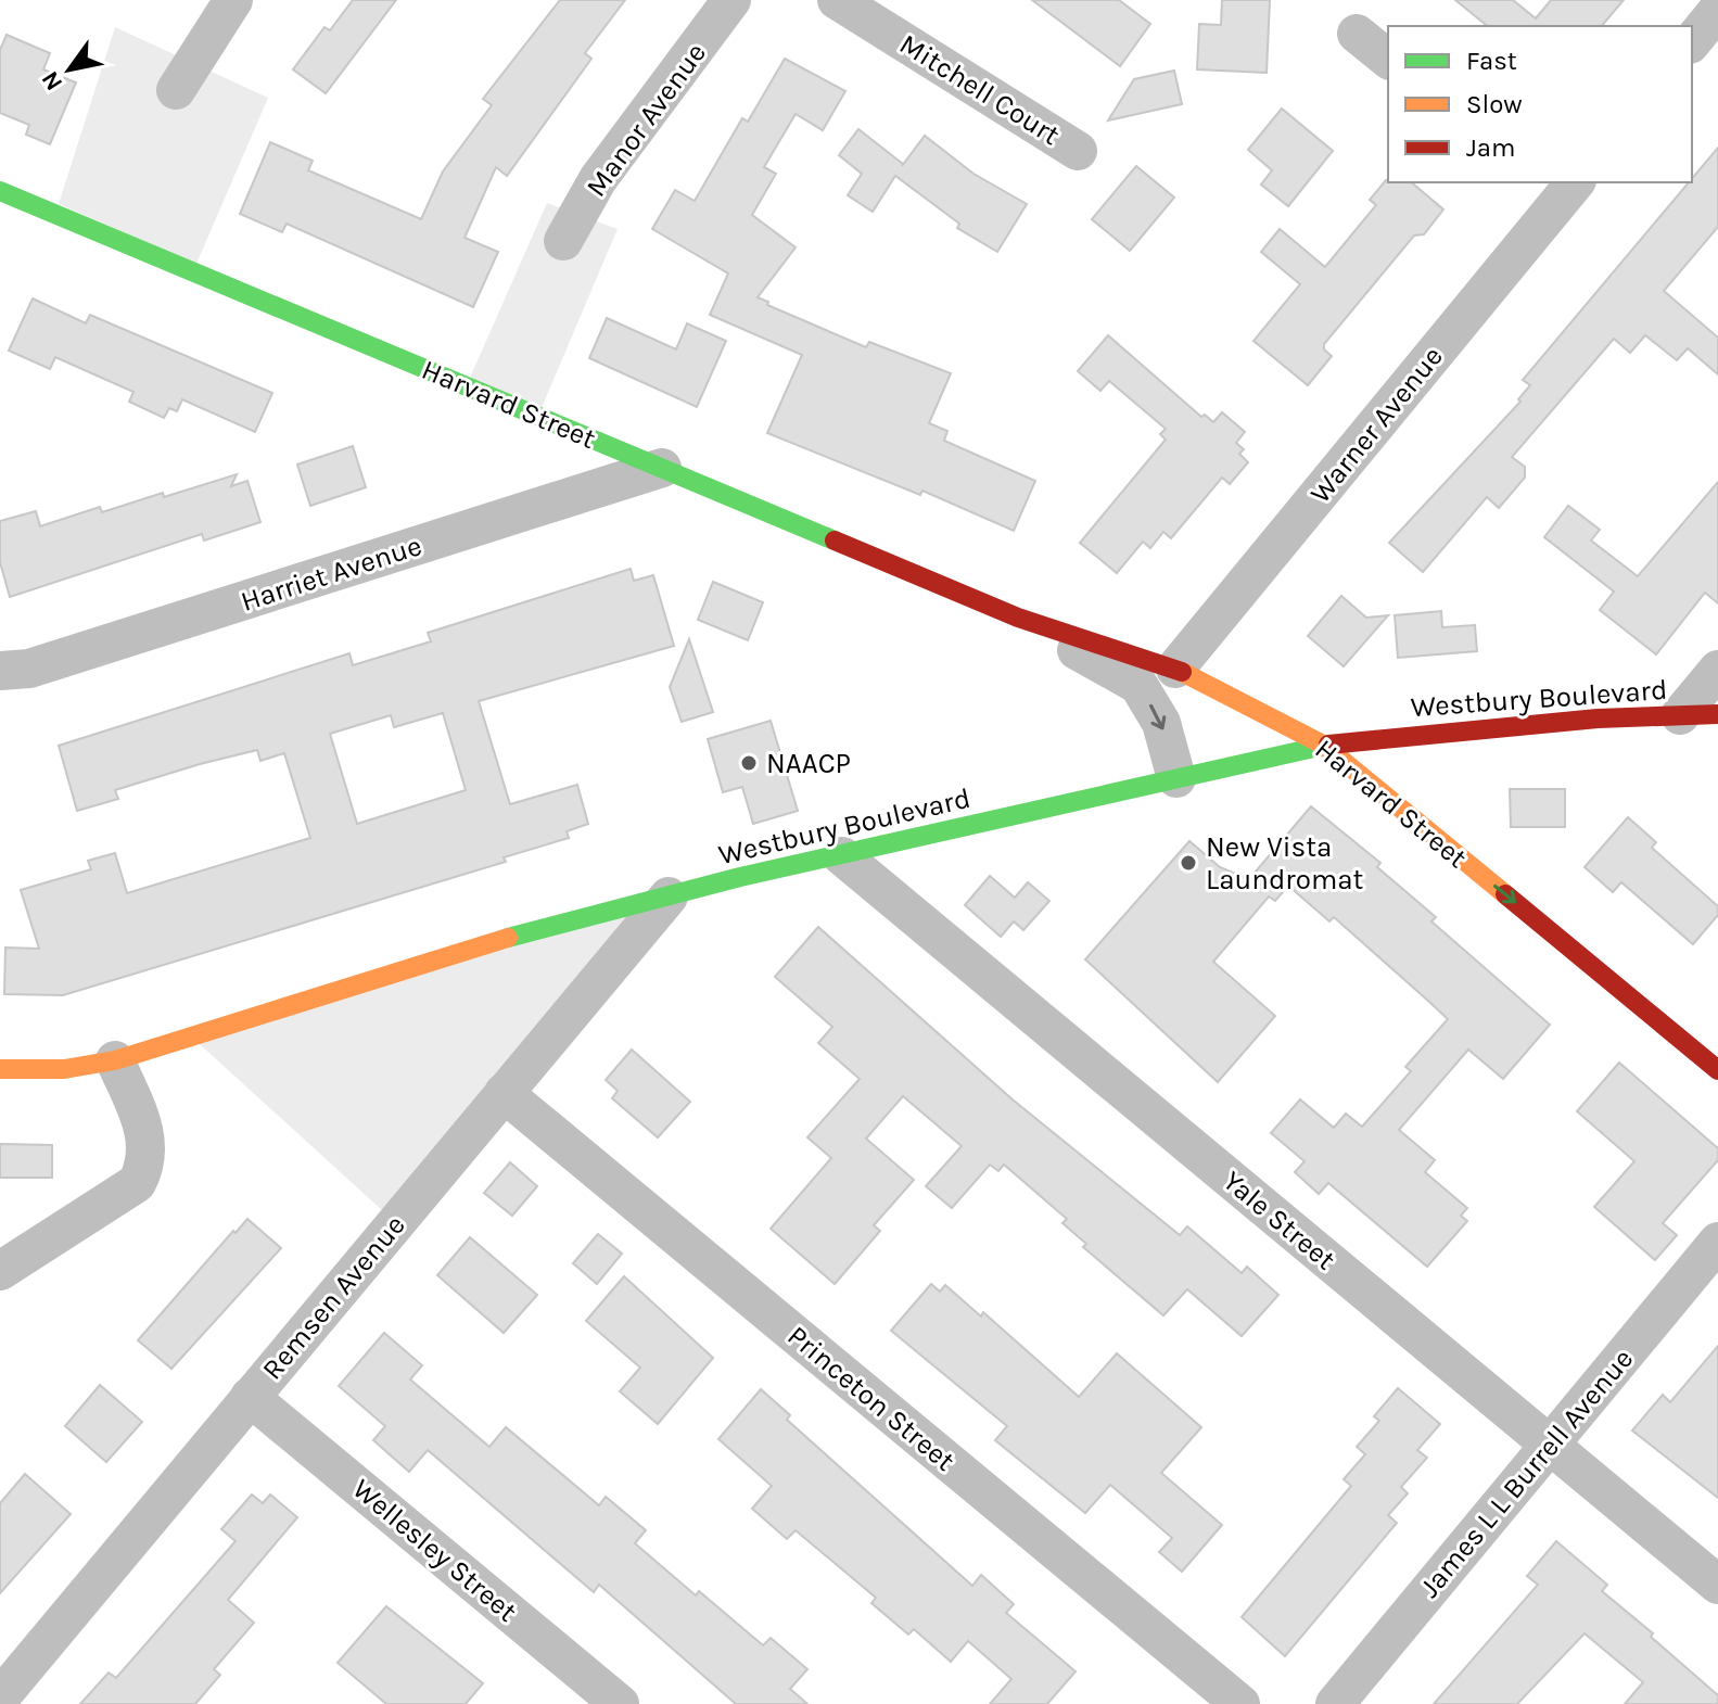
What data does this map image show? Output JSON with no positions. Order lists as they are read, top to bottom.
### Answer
{
  "streets": {
    "street": [
      "Mitchell Court",
      "Manor Avenue",
      "Harvard Street",
      "Warner Avenue",
      "Harriet Avenue",
      "Westbury Boulevard",
      "Yale Street",
      "Remsen Avenue",
      "Princeton Street",
      "James L L Burrell Avenue",
      "Wellesley Street"
    ]
  },
  "crossings": [
    ["Harvard Street", "Warner Avenue"],
    ["Harvard Street", "Harriet Avenue"],
    ["Harvard Street", "Westbury Boulevard"],
    ["Westbury Boulevard", "Yale Street"],
    ["Westbury Boulevard", "Remsen Avenue"],
    ["Yale Street", "James L L Burrell Avenue"],
    ["Remsen Avenue", "Princeton Street"],
    ["Remsen Avenue", "Wellesley Street"]
  ],
  "places": ["NAACP", "New Vista Laundromat"],
  "legend": ["Fast", "Slow", "Jam"],
  "north": "bottom left"
}
